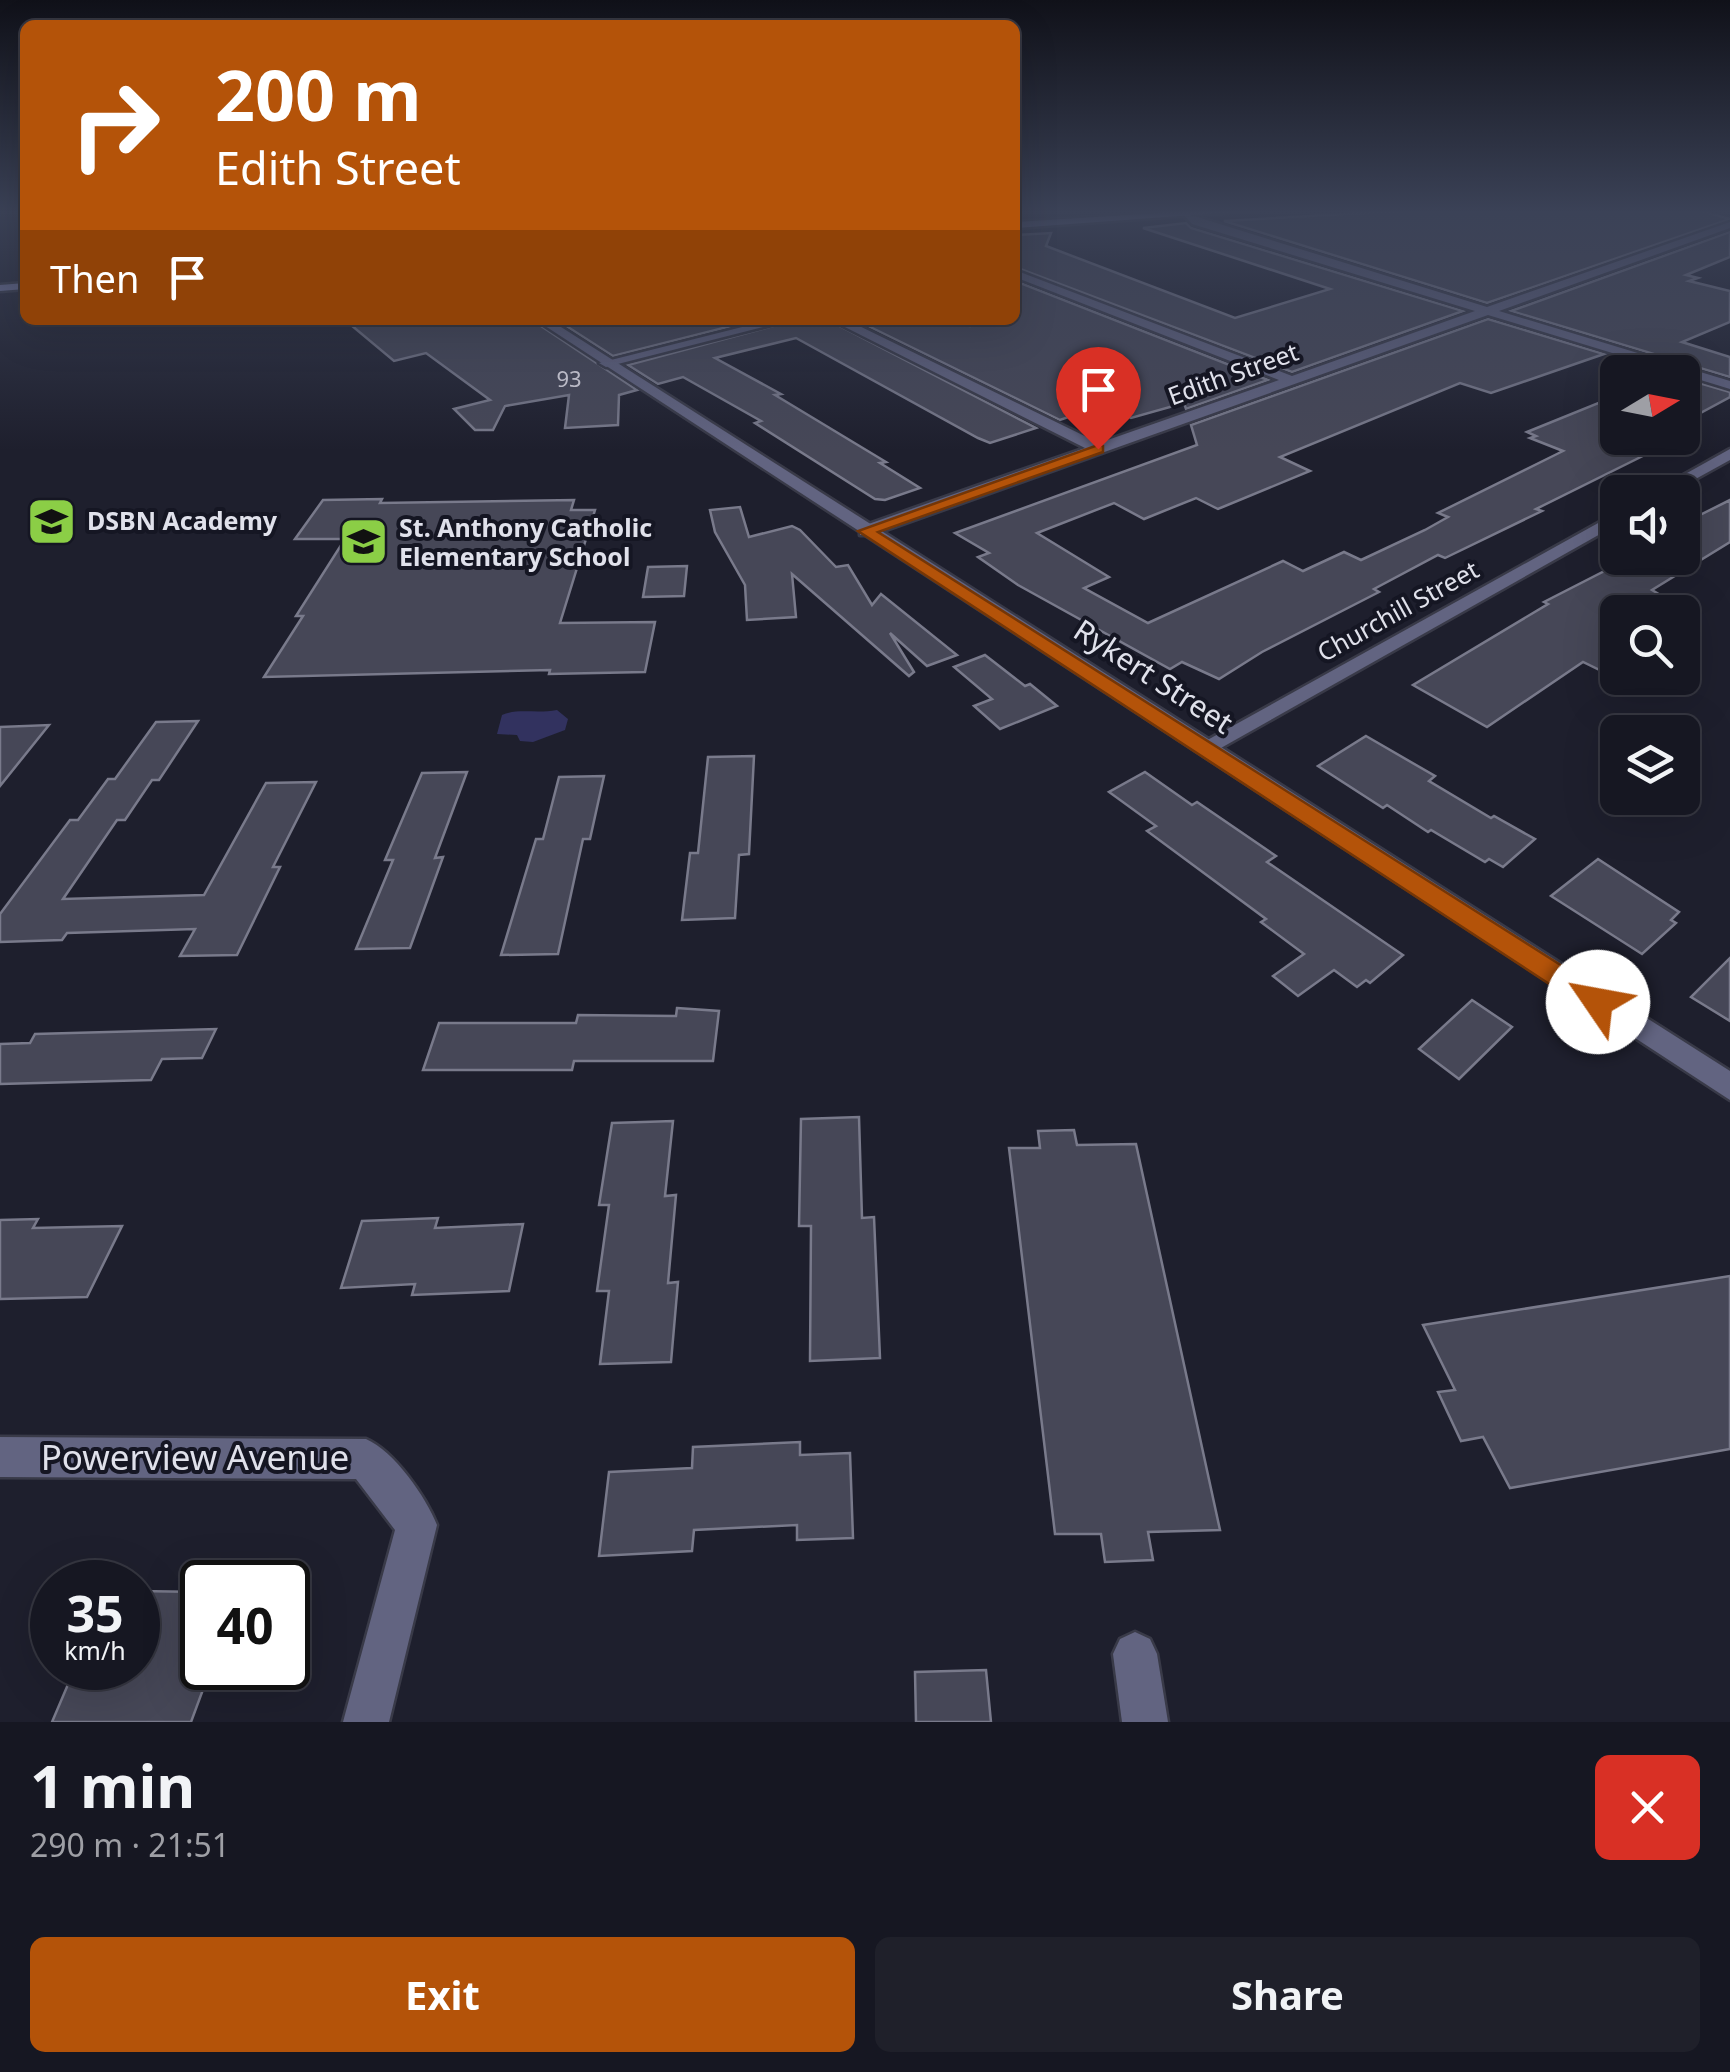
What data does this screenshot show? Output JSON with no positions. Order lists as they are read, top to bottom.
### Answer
{
  "streets": {
    "street": [
      "Edith Street",
      "Churchill Street",
      "Rykert Street",
      "Powerview Avenue"
    ]
  },
  "crossings": [
    ["Edith Street", "Rykert Street"],
    ["Churchill Street", "Rykert Street"]
  ],
  "places": {
    "school or university": ["DSBN Academy", "St. Anthony Catholic Elementary School"]
  },
  "house_numbers": ["93"],
  "north": "right",
  "page": {
    "turn": ["200 m", "Edith Street"],
    "then": "Then",
    "speed": "35 km/h",
    "limit": "40",
    "heading": ["1 min", "290 m · 21:51"],
    "buttons": ["Exit", "Share"]
  }
}
